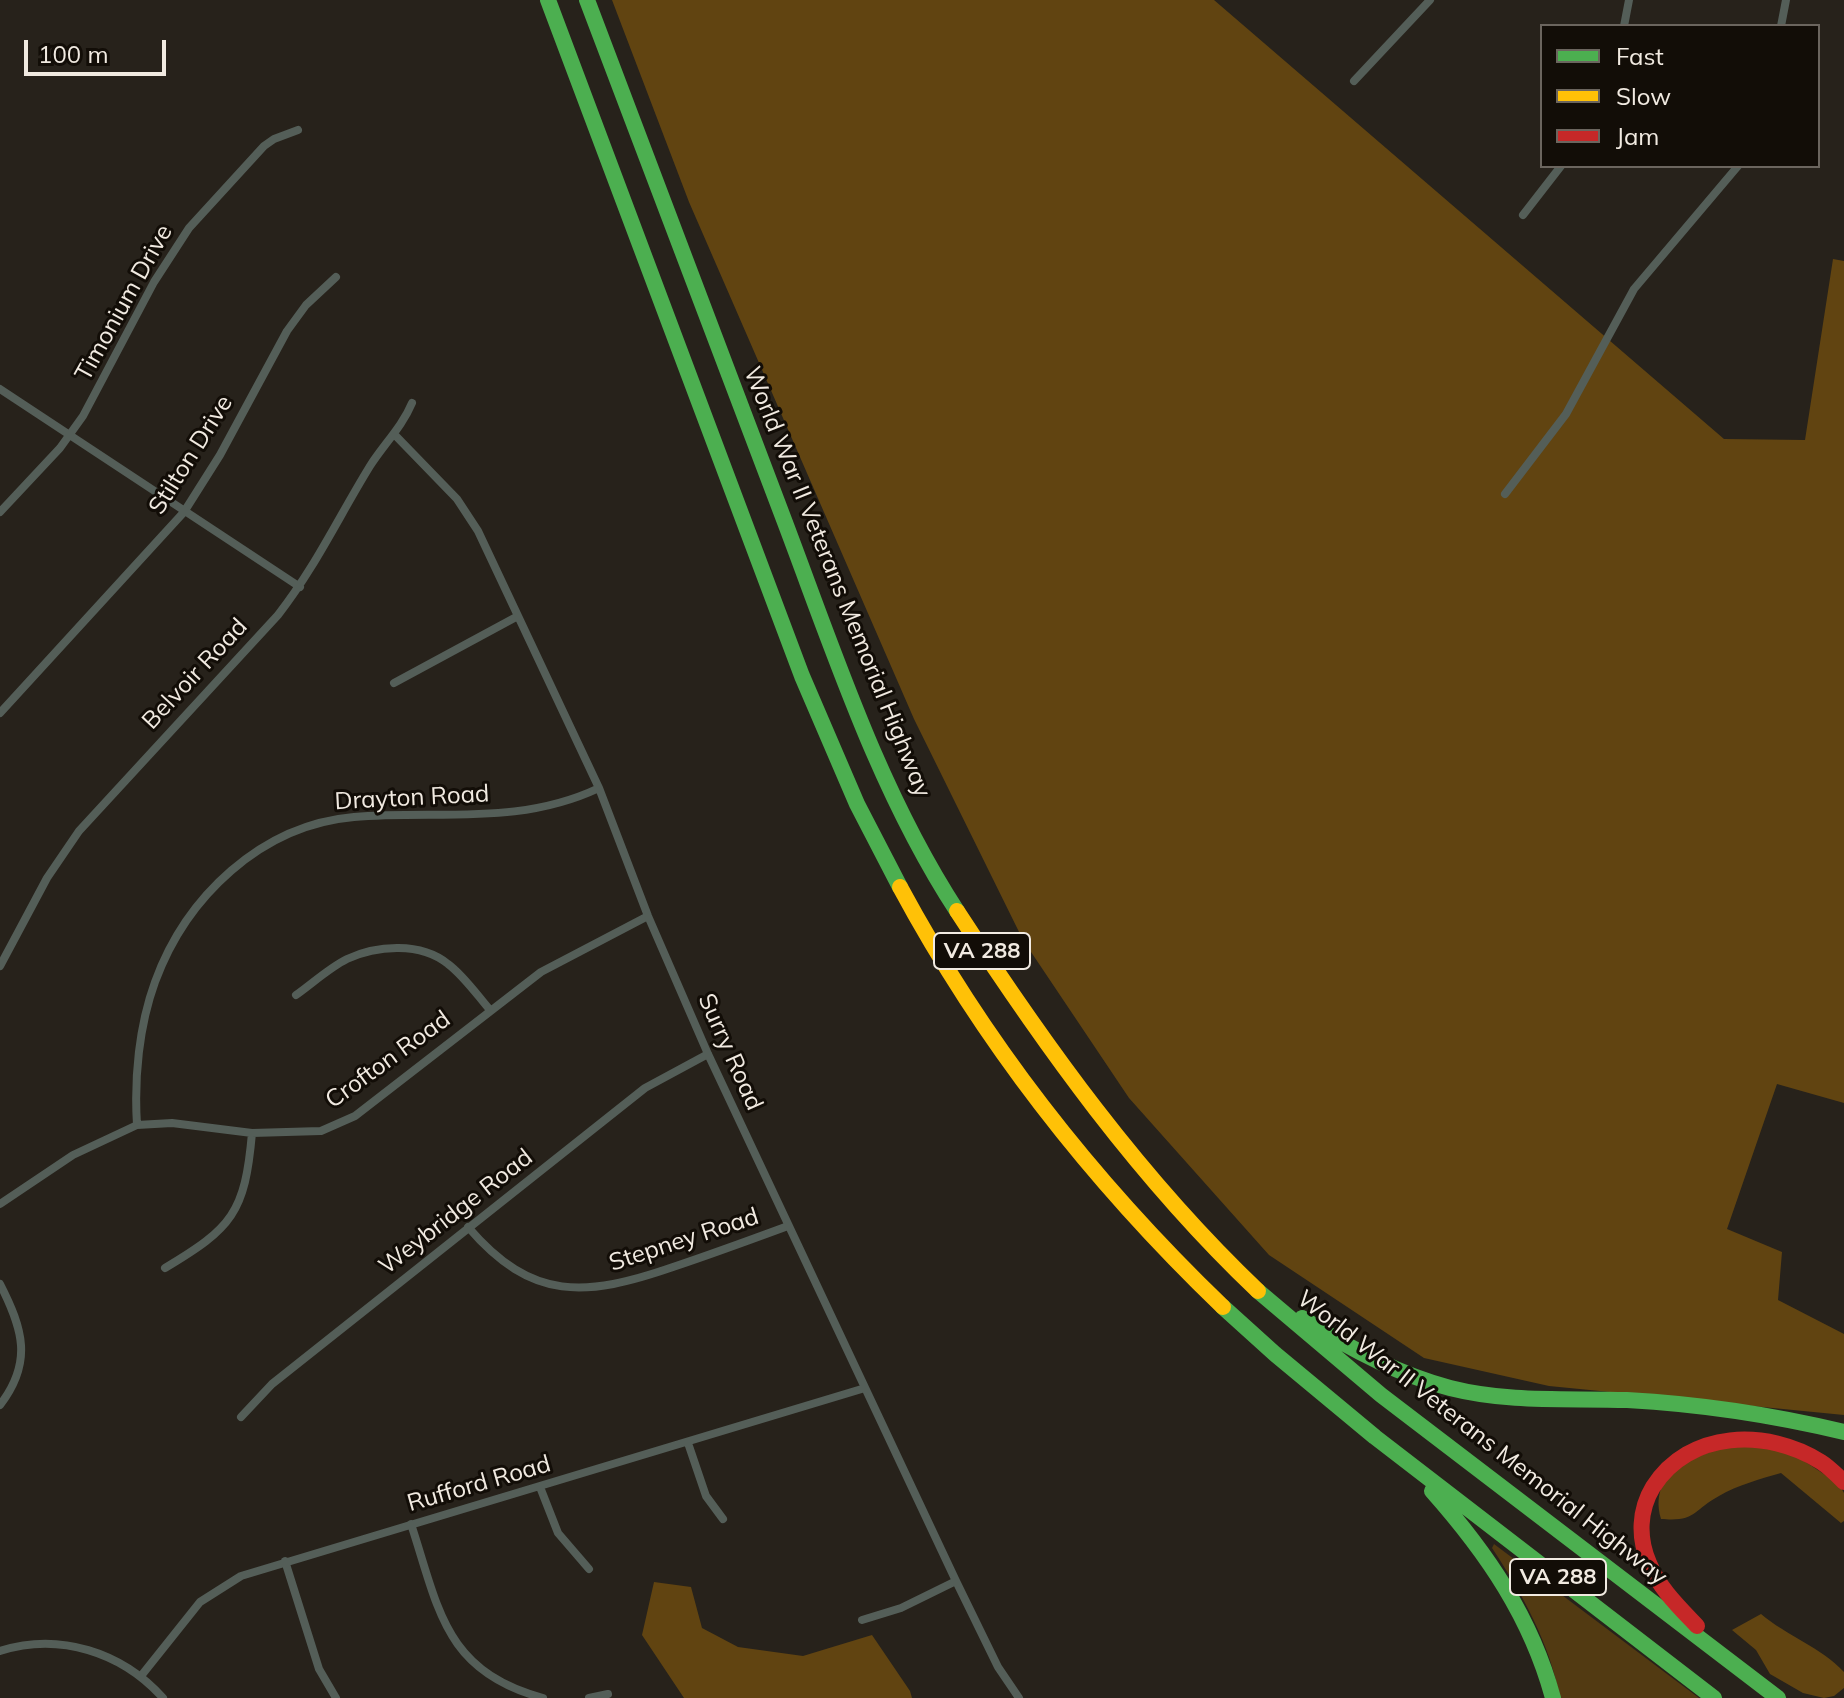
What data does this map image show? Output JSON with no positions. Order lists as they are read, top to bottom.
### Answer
{
  "streets": {
    "highway": ["World War II Veterans Memorial Highway", "VA 288"],
    "street": [
      "Timonium Drive",
      "Stilton Drive",
      "Belvoir Road",
      "Drayton Road",
      "Surry Road",
      "Crofton Road",
      "Weybridge Road",
      "Stepney Road",
      "Rufford Road"
    ]
  },
  "crossings": [
    ["Belvoir Road", "Surry Road"],
    ["Drayton Road", "Surry Road"],
    ["Drayton Road", "Crofton Road"],
    ["Surry Road", "Crofton Road"],
    ["Surry Road", "Weybridge Road"],
    ["Surry Road", "Stepney Road"],
    ["Surry Road", "Rufford Road"],
    ["Weybridge Road", "Stepney Road"]
  ],
  "legend": ["Fast", "Slow", "Jam"],
  "scale_bar": "100 m"
}
